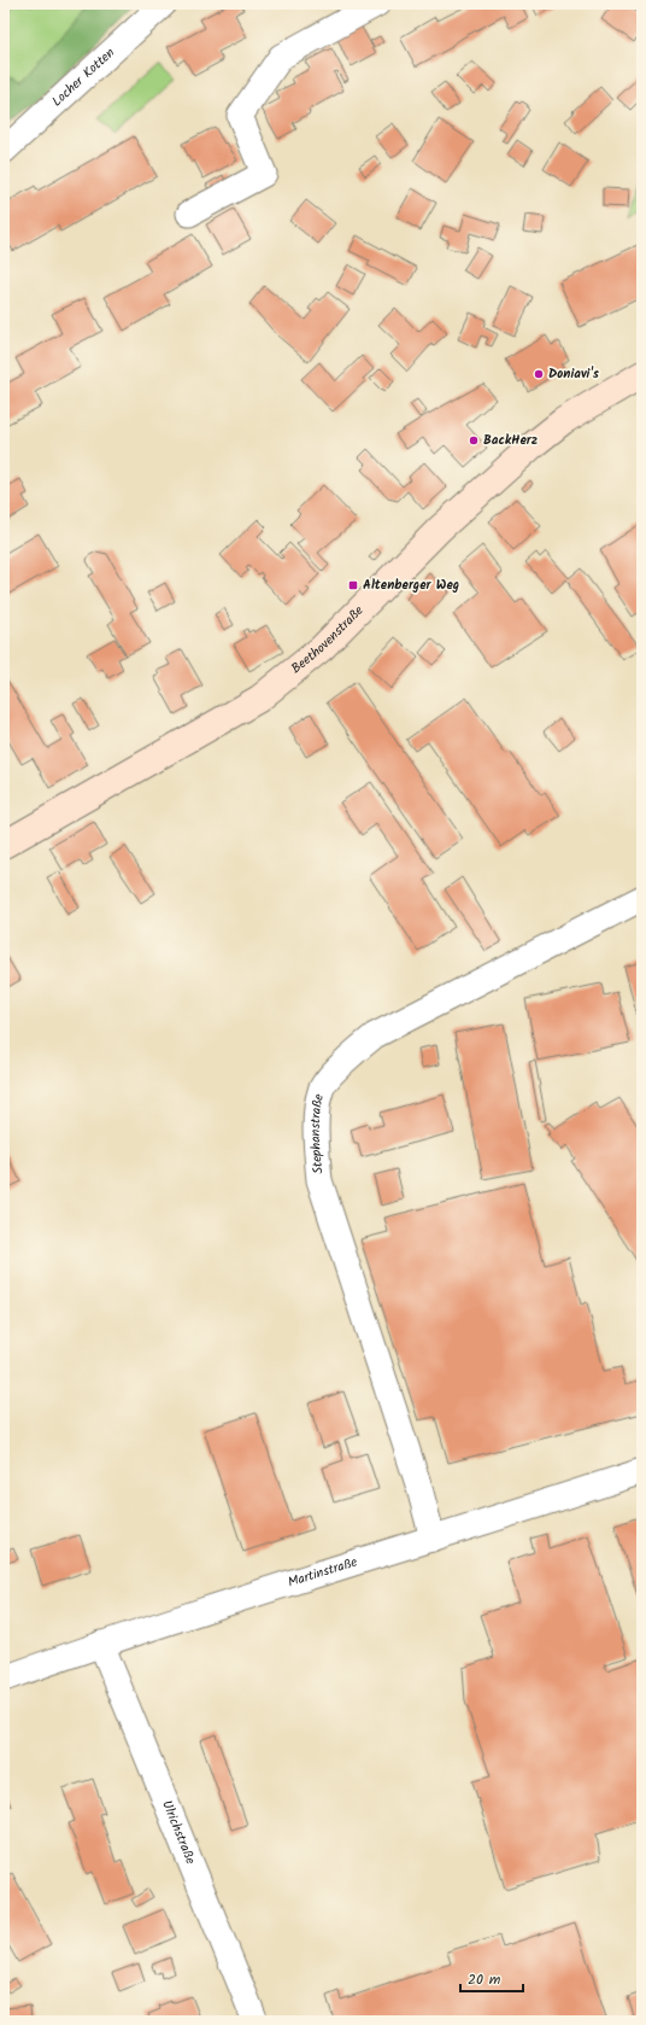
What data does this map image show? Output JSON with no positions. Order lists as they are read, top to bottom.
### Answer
{
  "streets": {
    "main road": ["Beethovenstraße"],
    "street": [
      "Locher Kotten",
      "Stephanstraße",
      "Martinstraße",
      "Ulrichstraße"
    ]
  },
  "crossings": [
    ["Stephanstraße", "Martinstraße"],
    ["Martinstraße", "Ulrichstraße"]
  ],
  "places": {
    "other": ["Doniavi's", "BackHerz"],
    "transit": ["Altenberger Weg"]
  },
  "scale_bar": "20 m"
}
